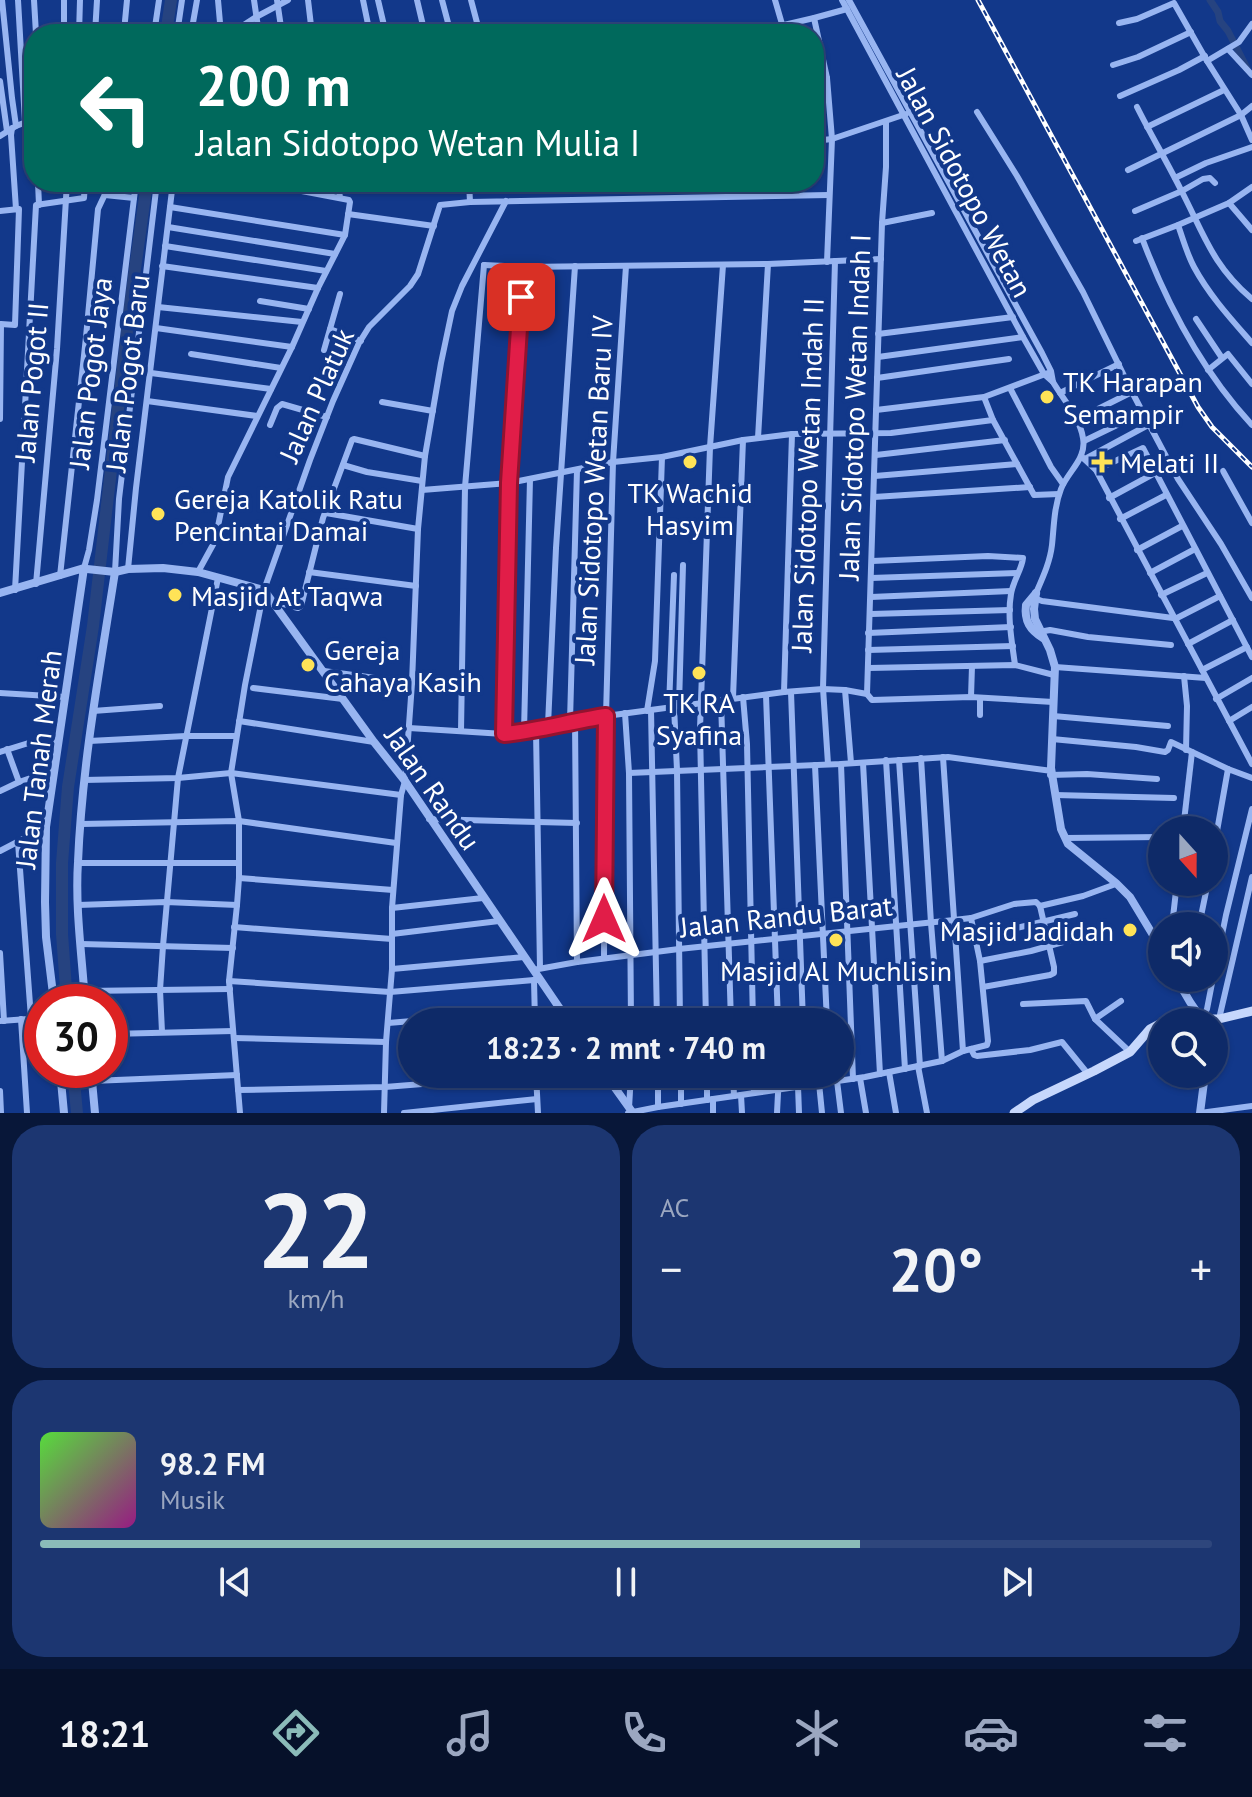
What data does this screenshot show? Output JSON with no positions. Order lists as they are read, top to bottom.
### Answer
{
  "streets": {
    "street": [
      "Jalan Sidotopo Wetan",
      "Jalan Pogot Jaya",
      "Jalan Pogot Baru",
      "Jalan Pogot II",
      "Jalan Platuk",
      "Jalan Sidotopo Wetan Indah I",
      "Jalan Sidotopo Wetan Indah II",
      "Jalan Sidotopo Wetan Baru IV",
      "Jalan Tanah Merah",
      "Jalan Randu",
      "Jalan Randu Barat"
    ]
  },
  "crossings": [
    ["Jalan Pogot Jaya", "Jalan Tanah Merah"],
    ["Jalan Platuk", "Jalan Randu"],
    ["Jalan Sidotopo Wetan Baru IV", "Jalan Randu Barat"],
    ["Jalan Randu", "Jalan Randu Barat"]
  ],
  "places": {
    "other": [
      "TK Harapan Semampir",
      "TK Wachid Hasyim",
      "Gereja Katolik Ratu Pencintai Damai",
      "Masjid At Taqwa",
      "Gereja Cahaya Kasih",
      "TK RA Syafina",
      "Masjid Jadidah",
      "Masjid Al Muchlisin"
    ],
    "health": ["Melati II"]
  },
  "north": "bottom",
  "page": {
    "turn": ["200 m", "Jalan Sidotopo Wetan Mulia I"],
    "limit": "30",
    "trip": "18:23 · 2 mnt · 740 m",
    "tile": [
      ["22", "km/h"],
      "AC"
    ],
    "heat": ["−", "20°", "+"],
    "song": ["98.2 FM", "Musik"],
    "tabs": "18:21"
  }
}
